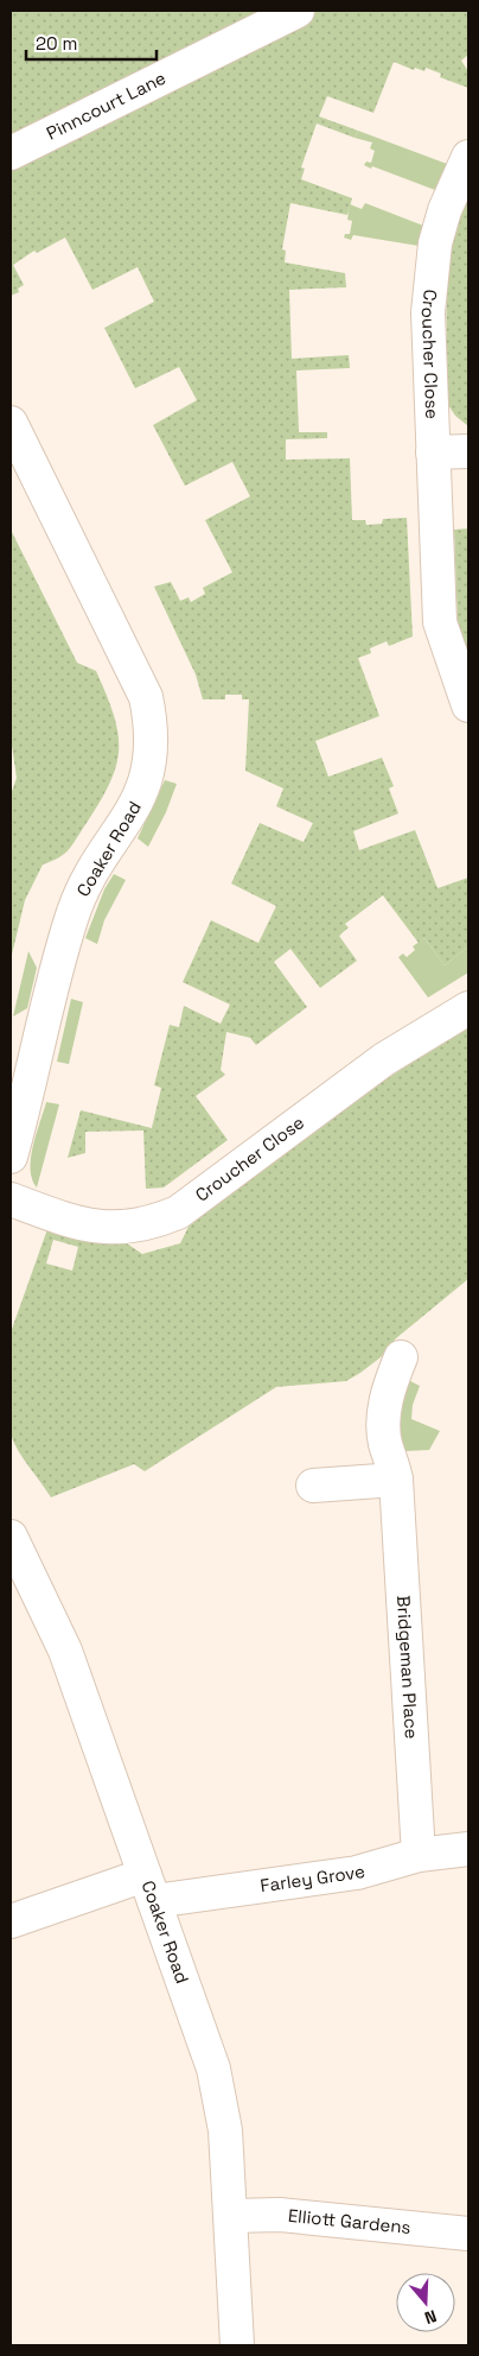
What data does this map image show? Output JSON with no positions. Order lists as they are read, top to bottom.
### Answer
{
  "streets": {
    "street": [
      "Pinncourt Lane",
      "Croucher Close",
      "Coaker Road",
      "Bridgeman Place",
      "Farley Grove",
      "Elliott Gardens"
    ]
  },
  "crossings": [
    ["Coaker Road", "Farley Grove"],
    ["Coaker Road", "Elliott Gardens"],
    ["Bridgeman Place", "Farley Grove"]
  ],
  "scale_bar": "20 m",
  "north": "bottom"
}
